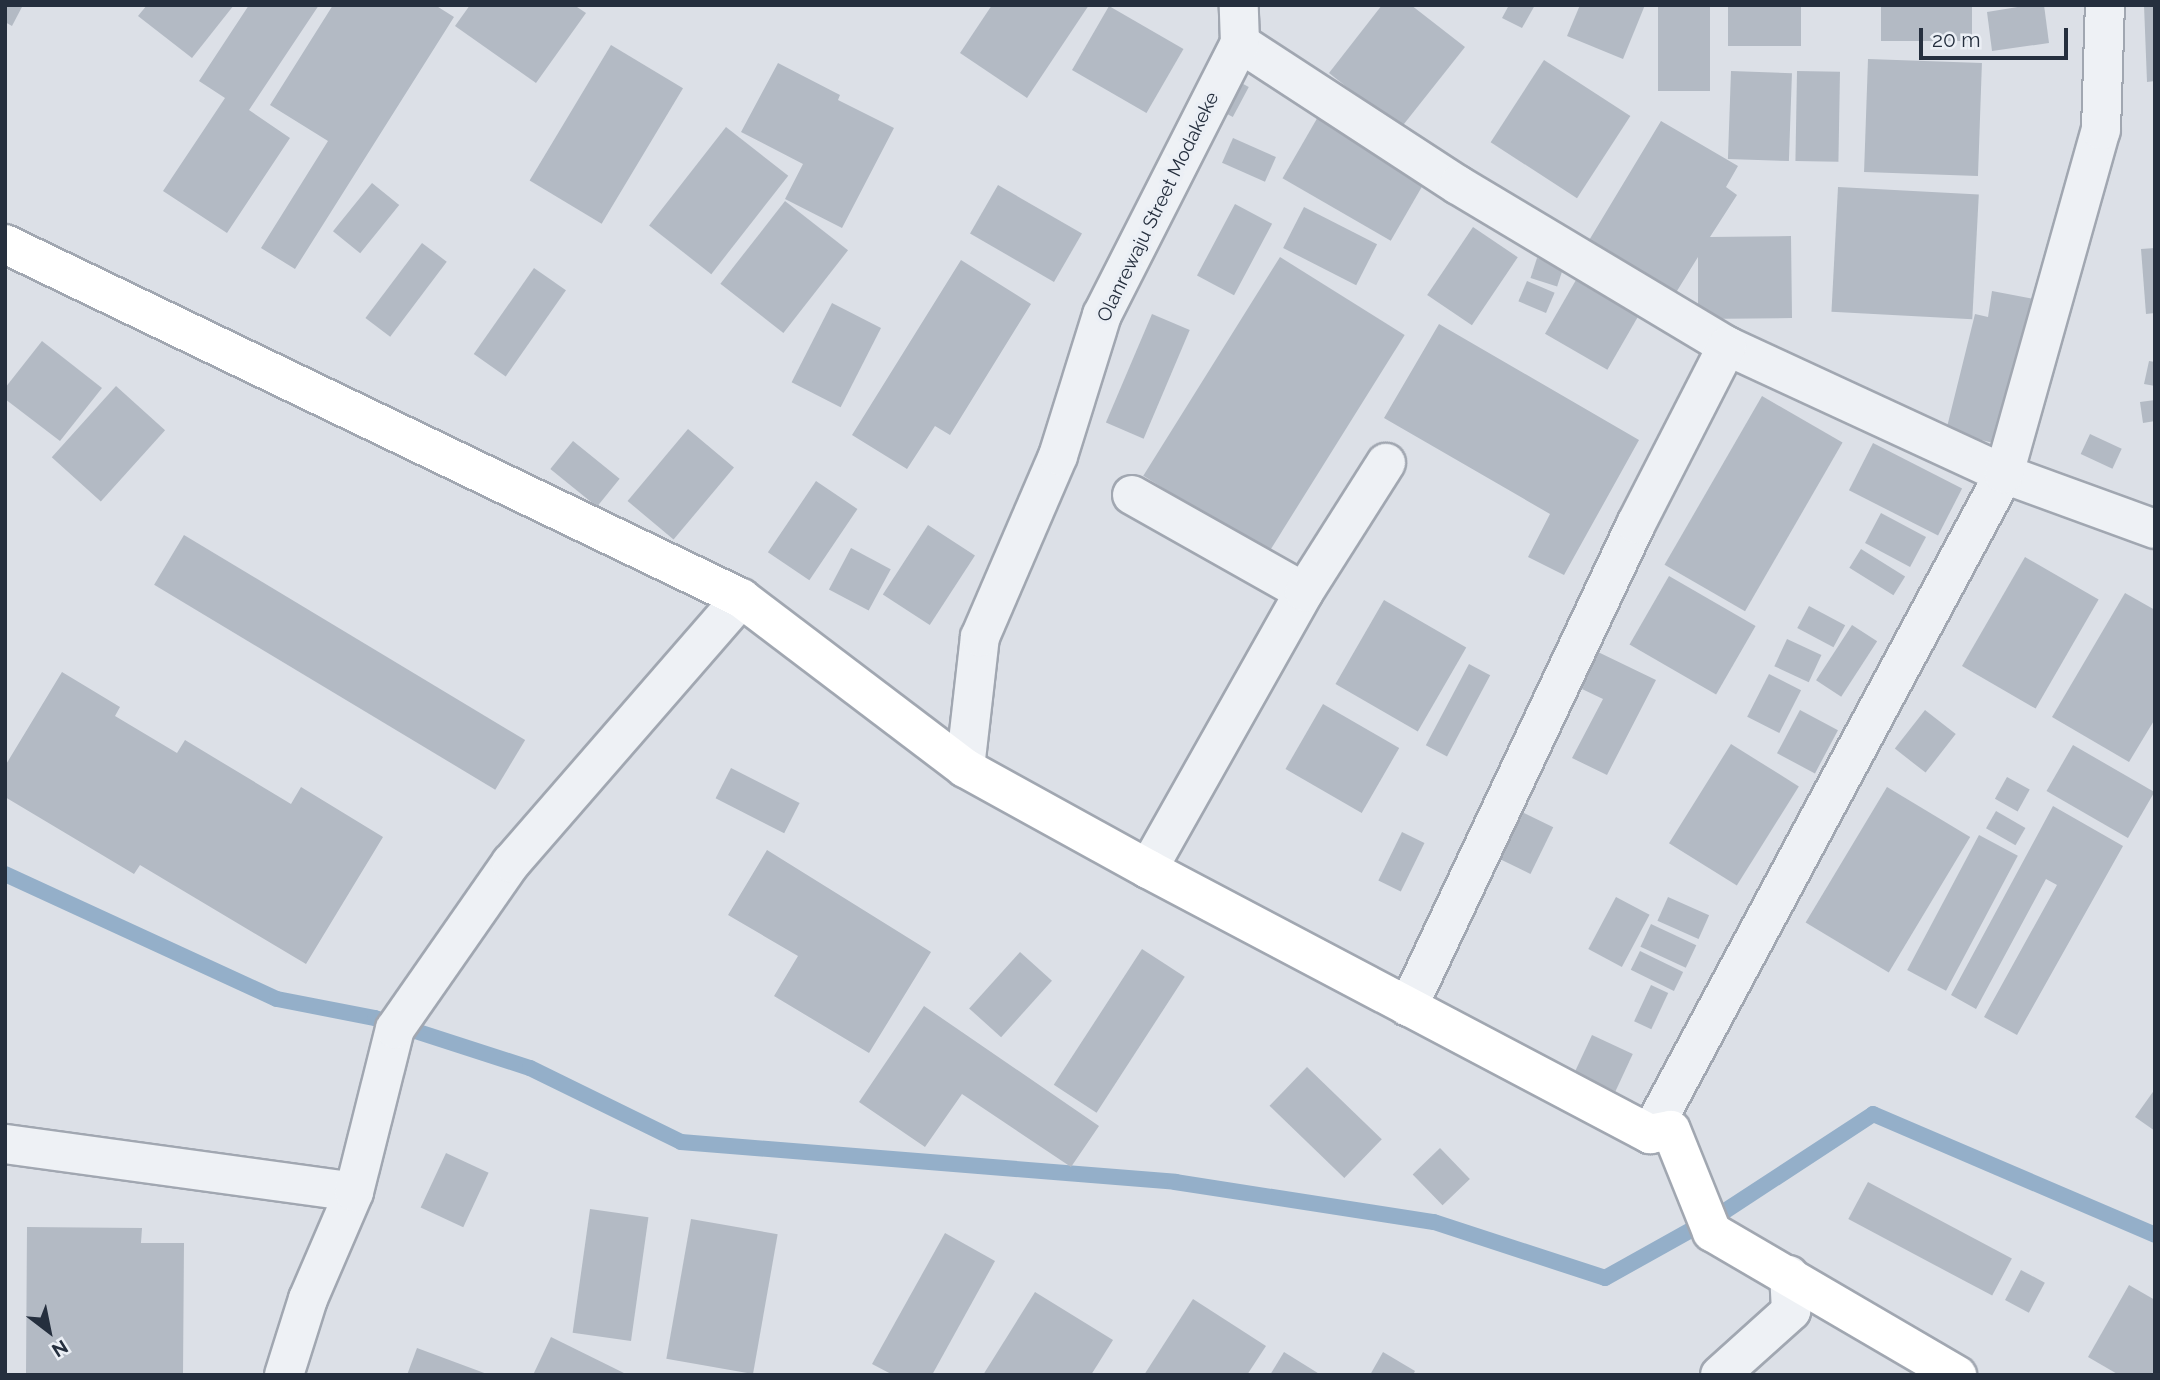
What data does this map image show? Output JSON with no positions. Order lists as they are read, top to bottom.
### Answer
{
  "streets": {
    "street": ["Olanrewaju Street Modakeke"]
  },
  "scale_bar": "20 m",
  "north": "bottom right"
}
